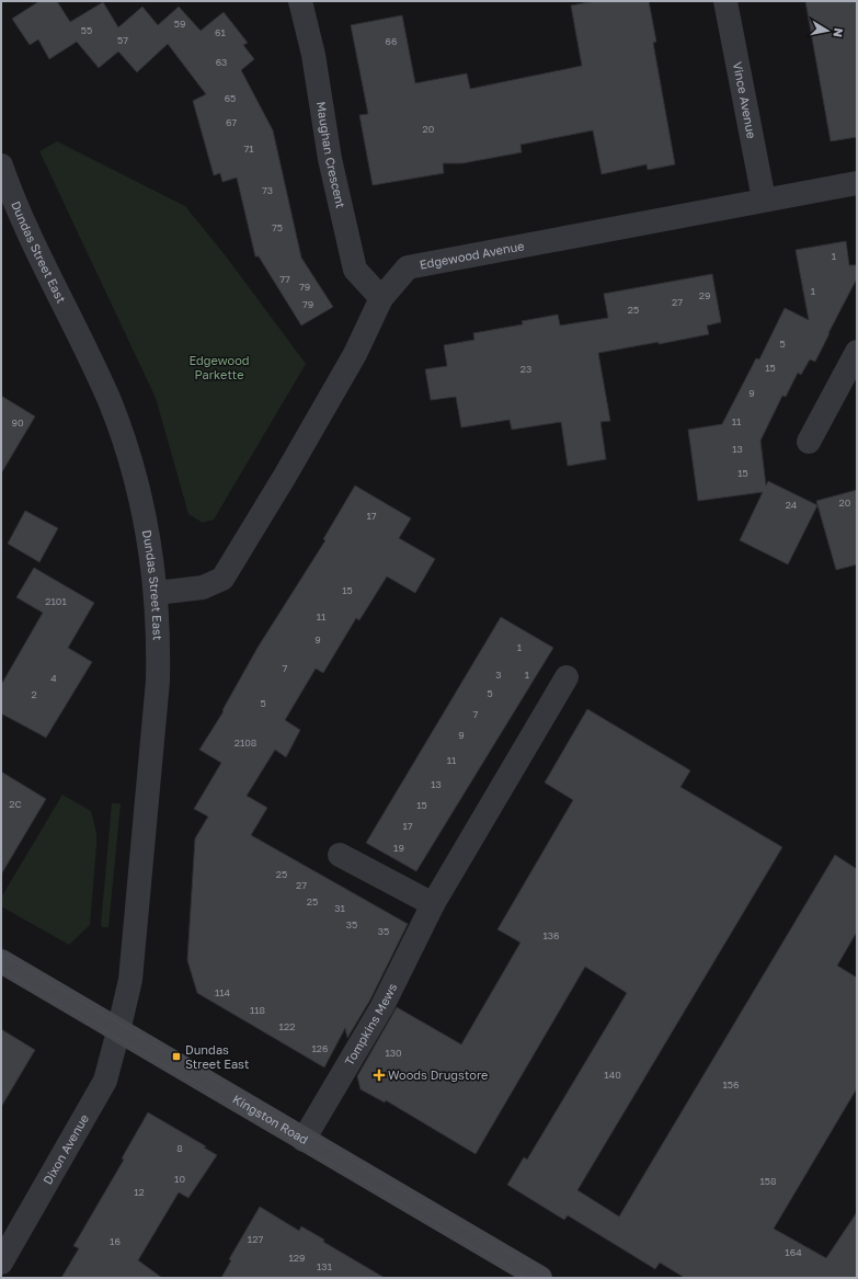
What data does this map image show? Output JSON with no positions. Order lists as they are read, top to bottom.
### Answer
{
  "streets": {
    "main road": ["Kingston Road"],
    "street": [
      "Vince Avenue",
      "Maughan Crescent",
      "Dundas Street East",
      "Edgewood Avenue",
      "Tompkins Mews",
      "Dixon Avenue"
    ]
  },
  "crossings": [
    ["Vince Avenue", "Edgewood Avenue"],
    ["Maughan Crescent", "Edgewood Avenue"],
    ["Dundas Street East", "Edgewood Avenue"],
    ["Dundas Street East", "Kingston Road"],
    ["Dundas Street East", "Dixon Avenue"],
    ["Tompkins Mews", "Kingston Road"],
    ["Kingston Road", "Dixon Avenue"]
  ],
  "parks": ["Edgewood Parkette"],
  "places": {
    "transit": ["Dundas Street East"],
    "health": ["Woods Drugstore"]
  },
  "house_numbers": [
    "59",
    "55",
    "61",
    "57",
    "66",
    "63",
    "65",
    "67",
    "20",
    "71",
    "73",
    "75",
    "1",
    "77",
    "79",
    "1",
    "29",
    "27",
    "79",
    "25",
    "5",
    "15",
    "23",
    "9",
    "11",
    "90",
    "13",
    "15",
    "20",
    "24",
    "17",
    "15",
    "2101",
    "11",
    "9",
    "1",
    "7",
    "3",
    "1",
    "4",
    "5",
    "2",
    "5",
    "7",
    "9",
    "2108",
    "11",
    "13",
    "2C",
    "15",
    "17",
    "19",
    "25",
    "27",
    "25",
    "31",
    "35",
    "35",
    "136",
    "114",
    "118",
    "122",
    "126",
    "130",
    "140",
    "156",
    "8",
    "10",
    "158",
    "12",
    "127",
    "16",
    "164",
    "129",
    "131"
  ],
  "north": "right"
}
